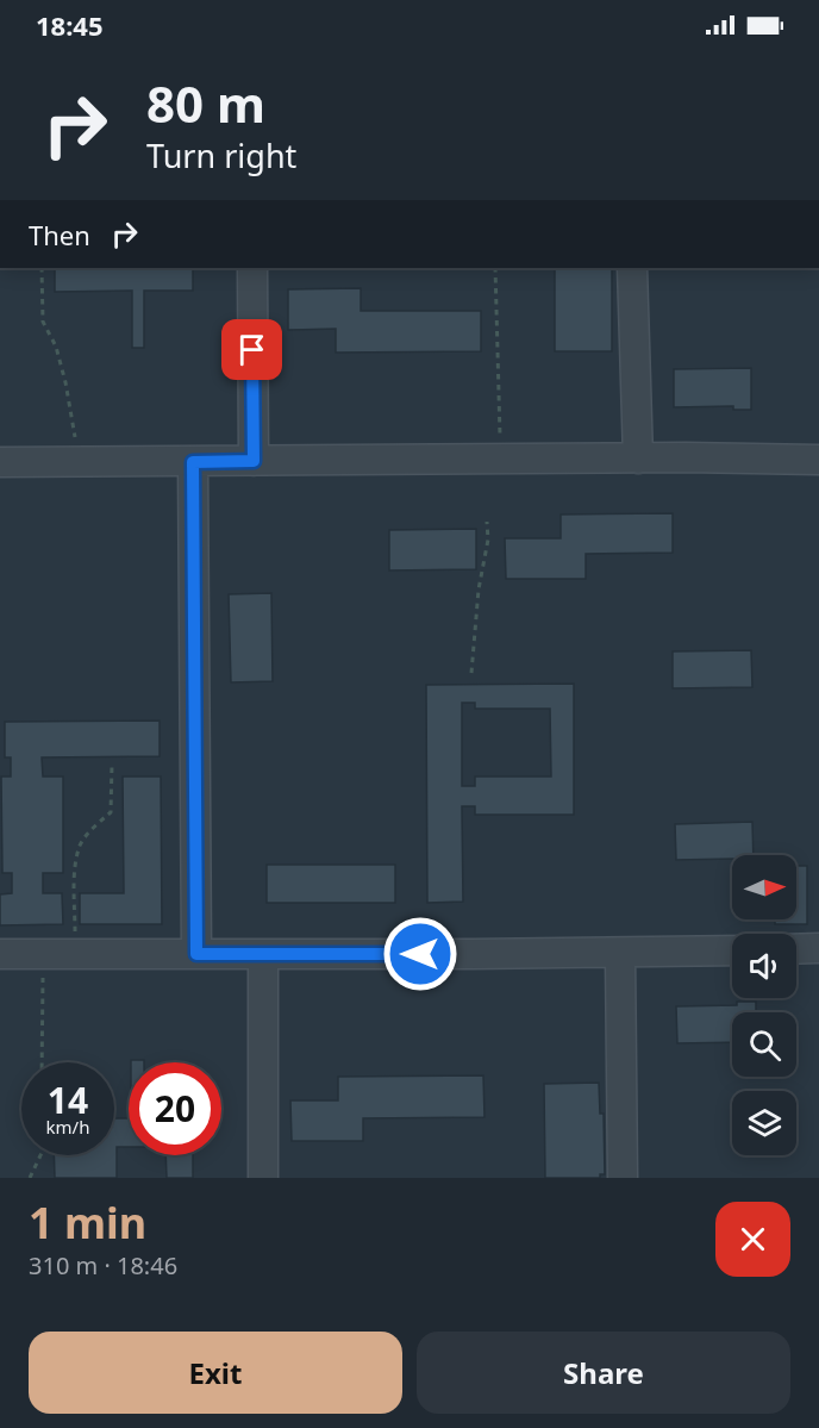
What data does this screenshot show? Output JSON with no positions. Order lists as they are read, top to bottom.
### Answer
{
  "north": "right",
  "page": {
    "status": "18:45",
    "turn": ["80 m", "Turn right"],
    "then": "Then",
    "speed": "14 km/h",
    "limit": "20",
    "heading": ["1 min", "310 m · 18:46"],
    "buttons": ["Exit", "Share"]
  }
}
